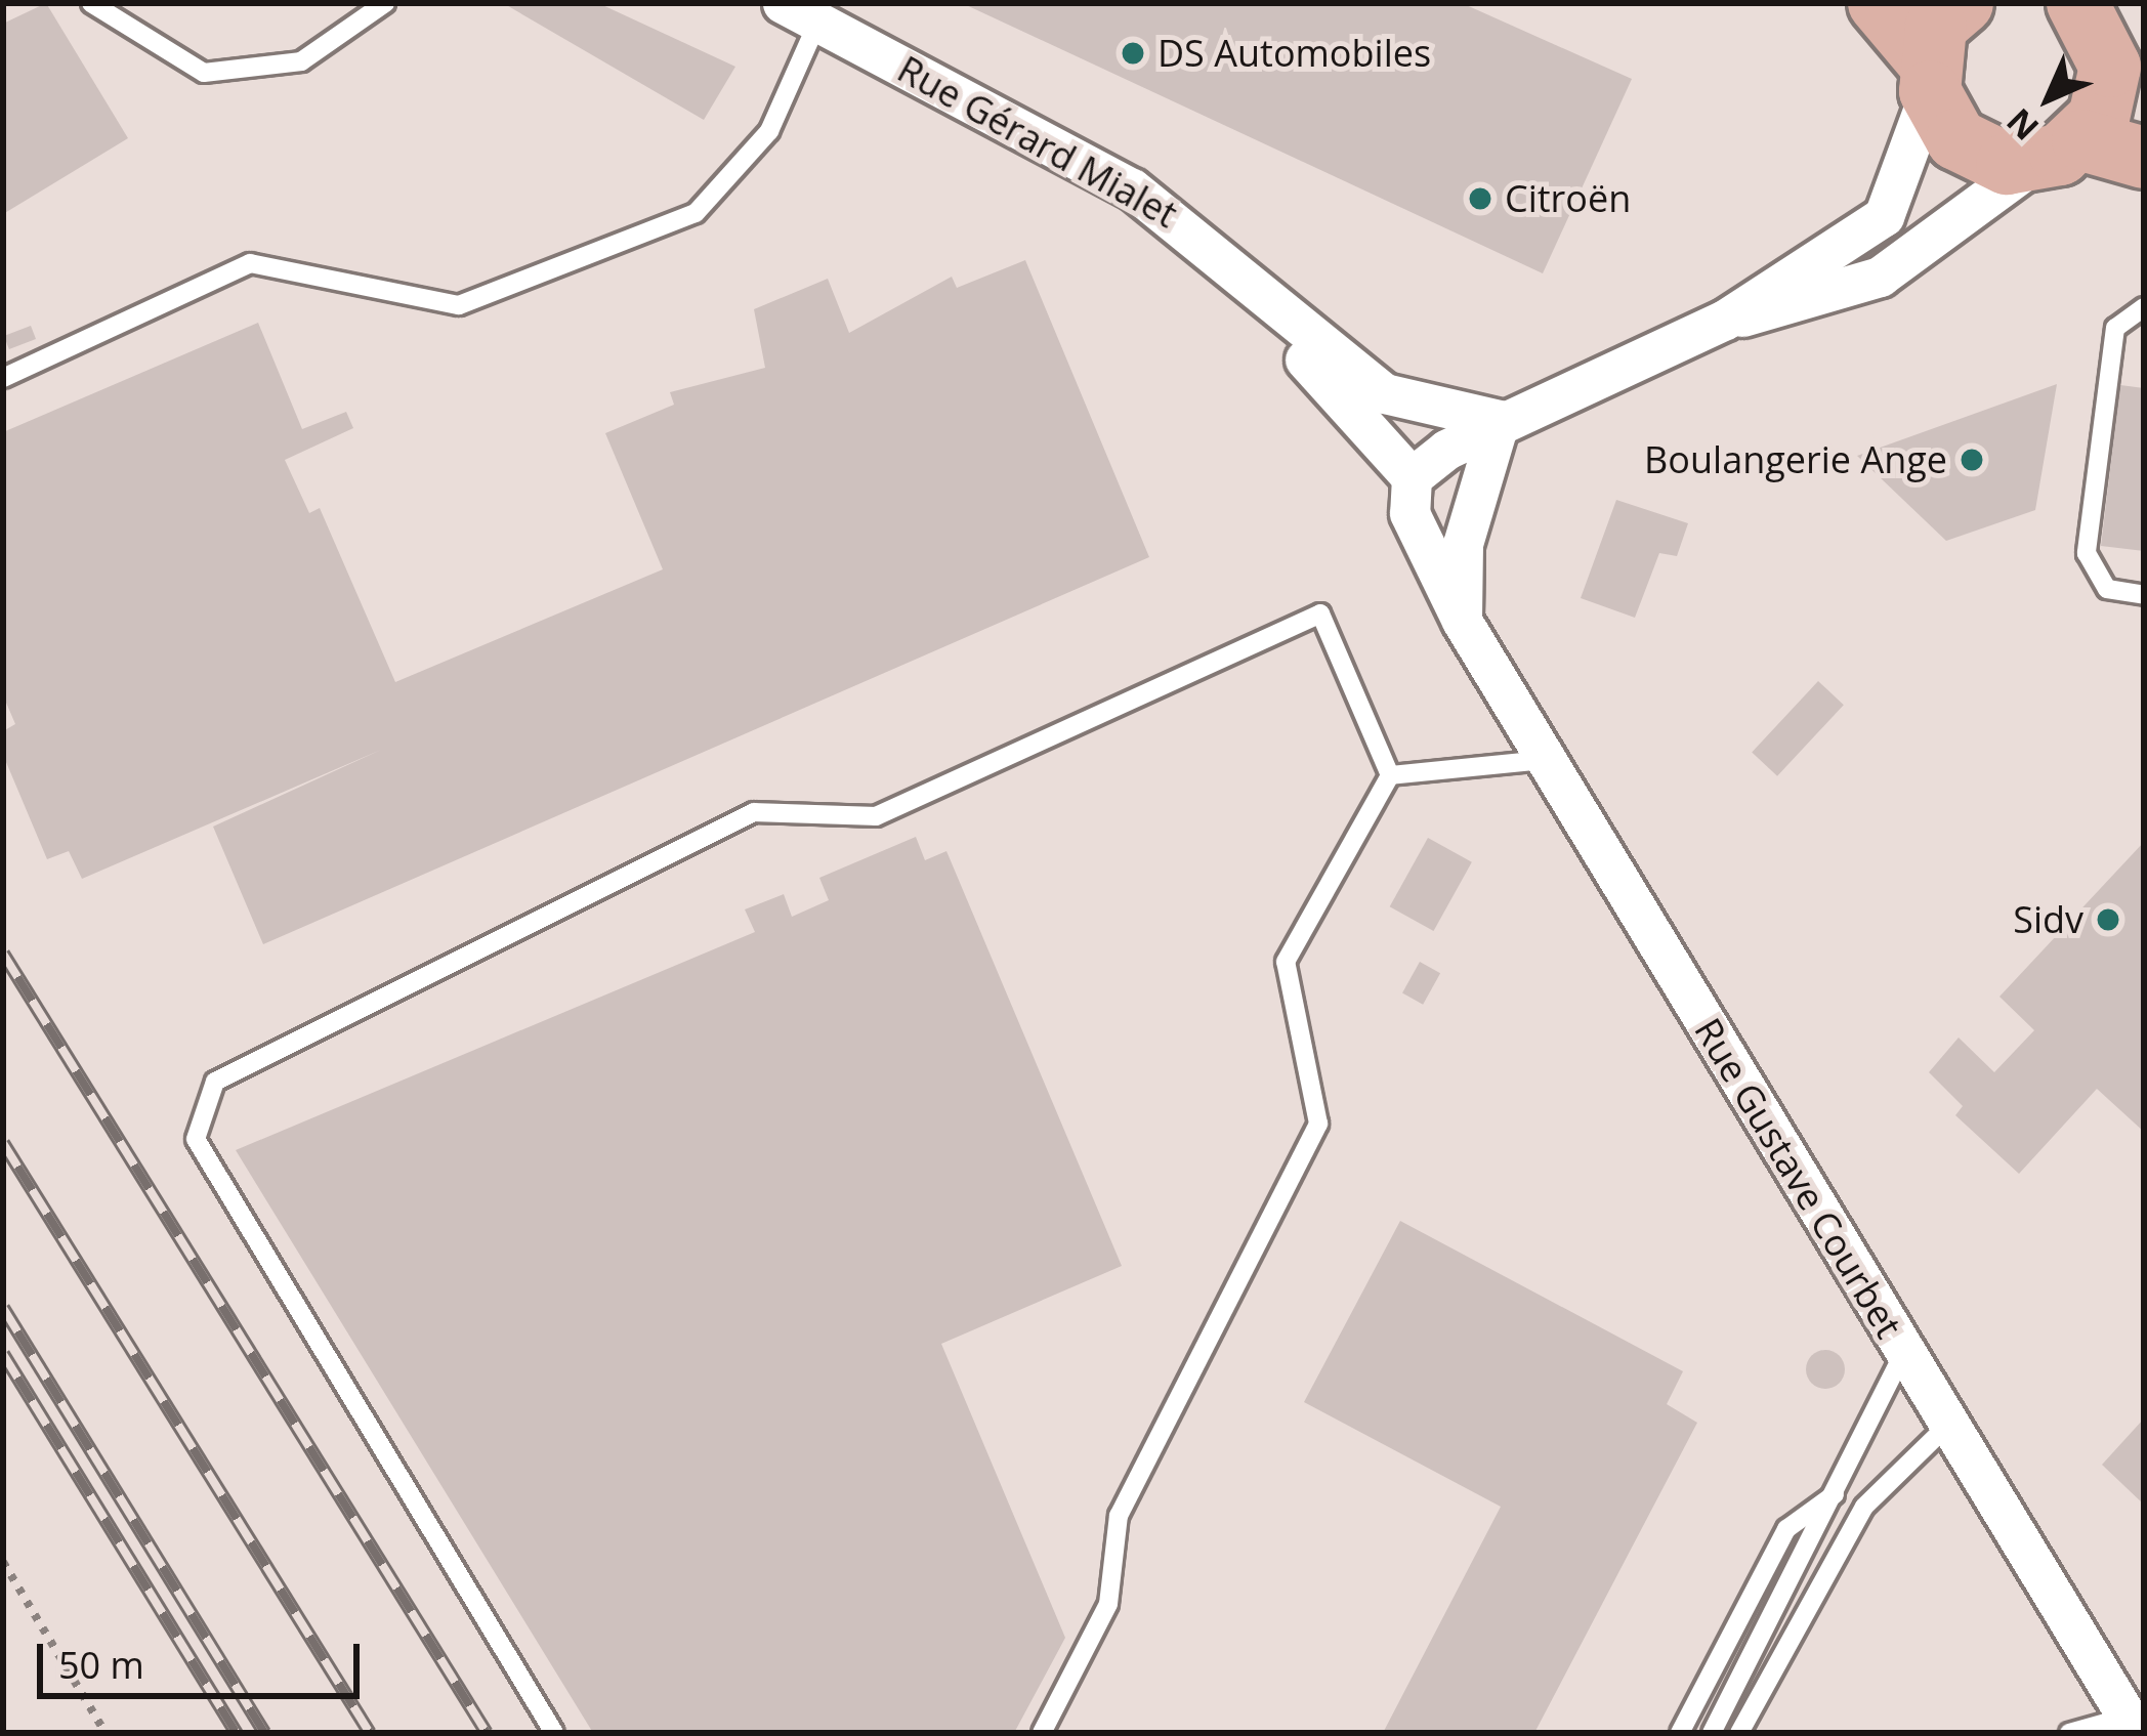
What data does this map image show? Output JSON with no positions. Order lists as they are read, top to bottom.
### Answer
{
  "streets": {
    "street": ["Rue Gérard Mialet", "Rue Gustave Courbet"]
  },
  "crossings": [
    ["Rue Gérard Mialet", "Rue Gustave Courbet"]
  ],
  "places": [
    "DS Automobiles",
    "Citroën",
    "Boulangerie Ange",
    "Sidv"
  ],
  "scale_bar": "50 m",
  "north": "bottom left"
}
